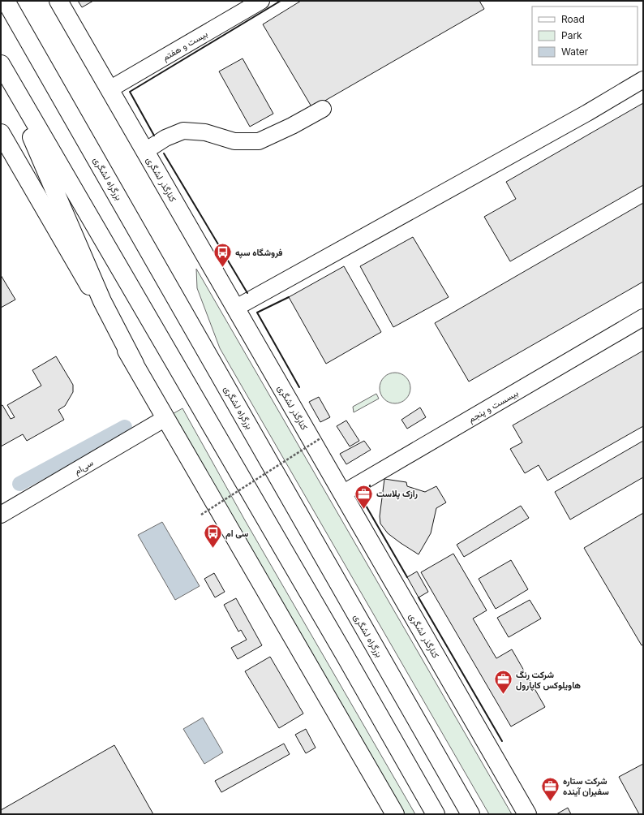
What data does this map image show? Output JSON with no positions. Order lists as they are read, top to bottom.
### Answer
{
  "streets": {
    "main road": ["بزرگراه لشگری", "کنارگذر لشگری"],
    "street": ["بیست و هفتم", "بیسست و پنجم", "سی‌ام"]
  },
  "crossings": [
    ["بیست و هفتم", "کنارگذر لشگری"],
    ["کنارگذر لشگری", "بیسست و پنجم"]
  ],
  "places": {
    "bus stop": ["فروشگاه سپه", "سی ام"],
    "office": ["رازک پلاست", "شرکت رنگ هاویلوکس کاپارول", "شرکت ستاره سفیران آینده"]
  },
  "legend": ["Road", "Park", "Water"]
}
